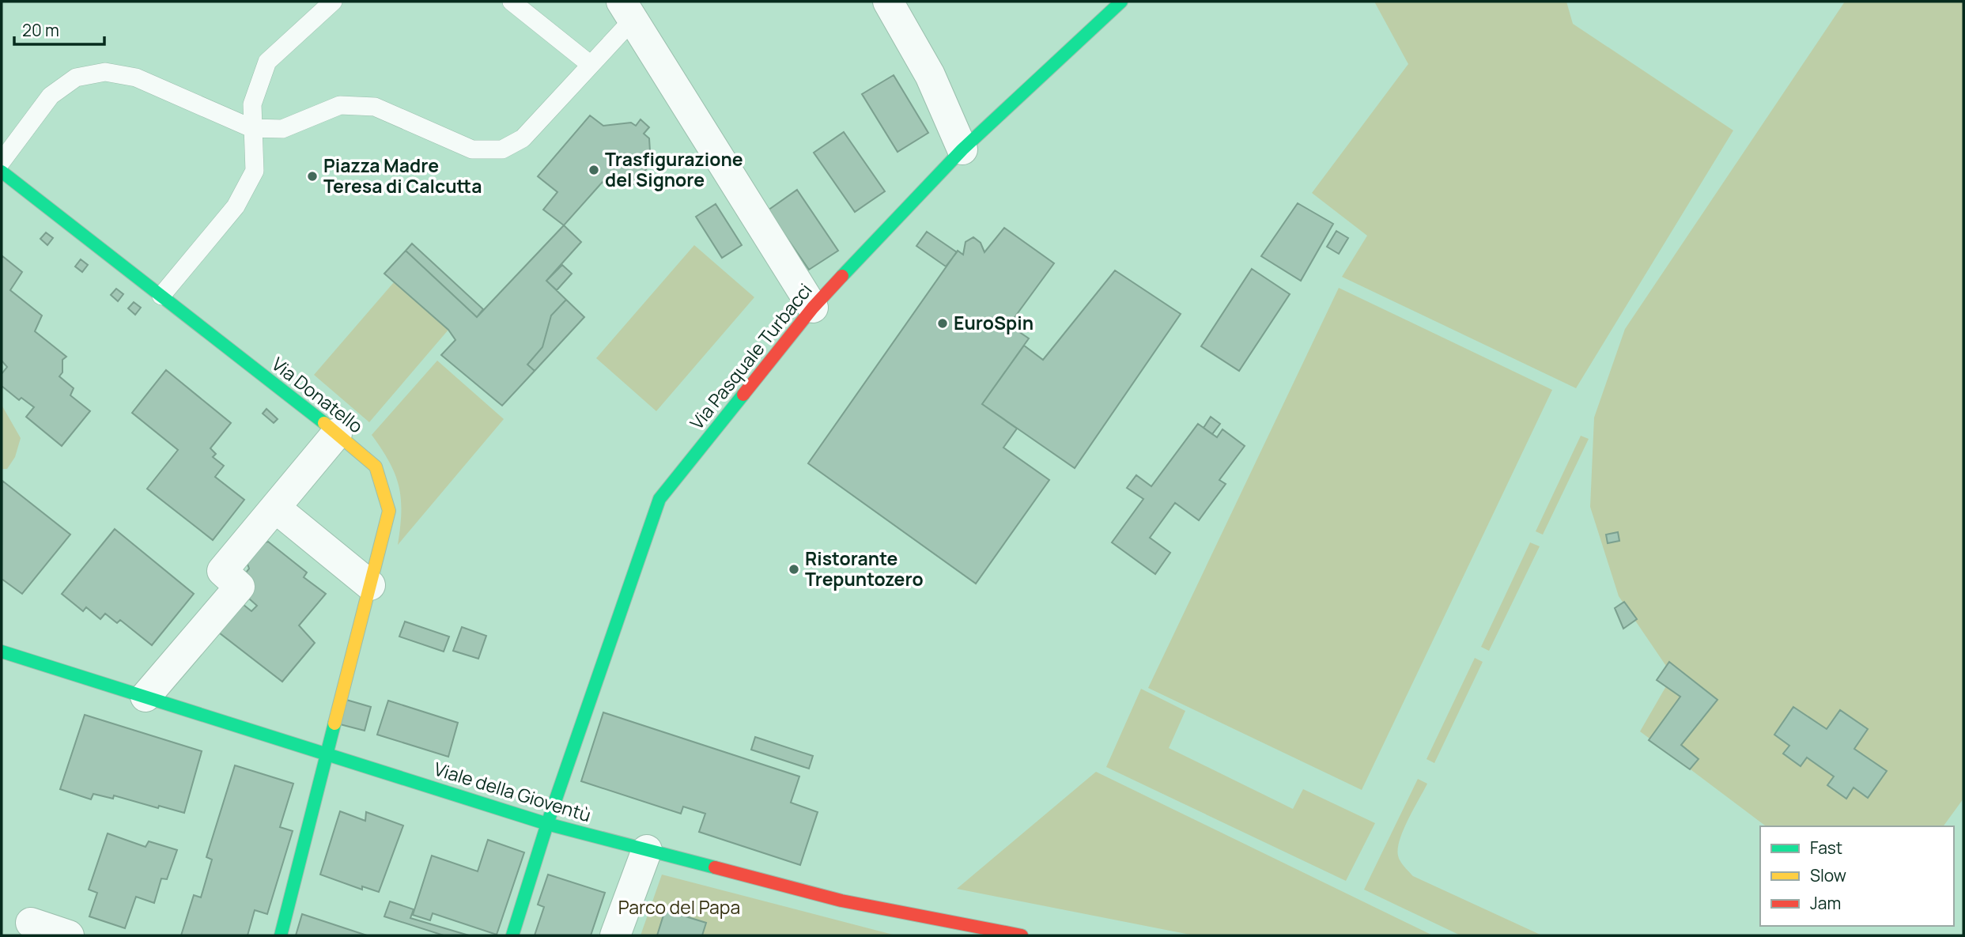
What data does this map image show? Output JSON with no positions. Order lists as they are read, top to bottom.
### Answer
{
  "streets": {
    "street": ["Via Pasquale Turbacci", "Via Donatello", "Viale della Gioventù"]
  },
  "crossings": [
    ["Via Pasquale Turbacci", "Viale della Gioventù"],
    ["Via Donatello", "Viale della Gioventù"]
  ],
  "parks": ["Parco del Papa"],
  "places": [
    "Trasfigurazione del Signore",
    "Piazza Madre Teresa di Calcutta",
    "EuroSpin",
    "Ristorante Trepuntozero"
  ],
  "legend": ["Fast", "Slow", "Jam"],
  "scale_bar": "20 m"
}
